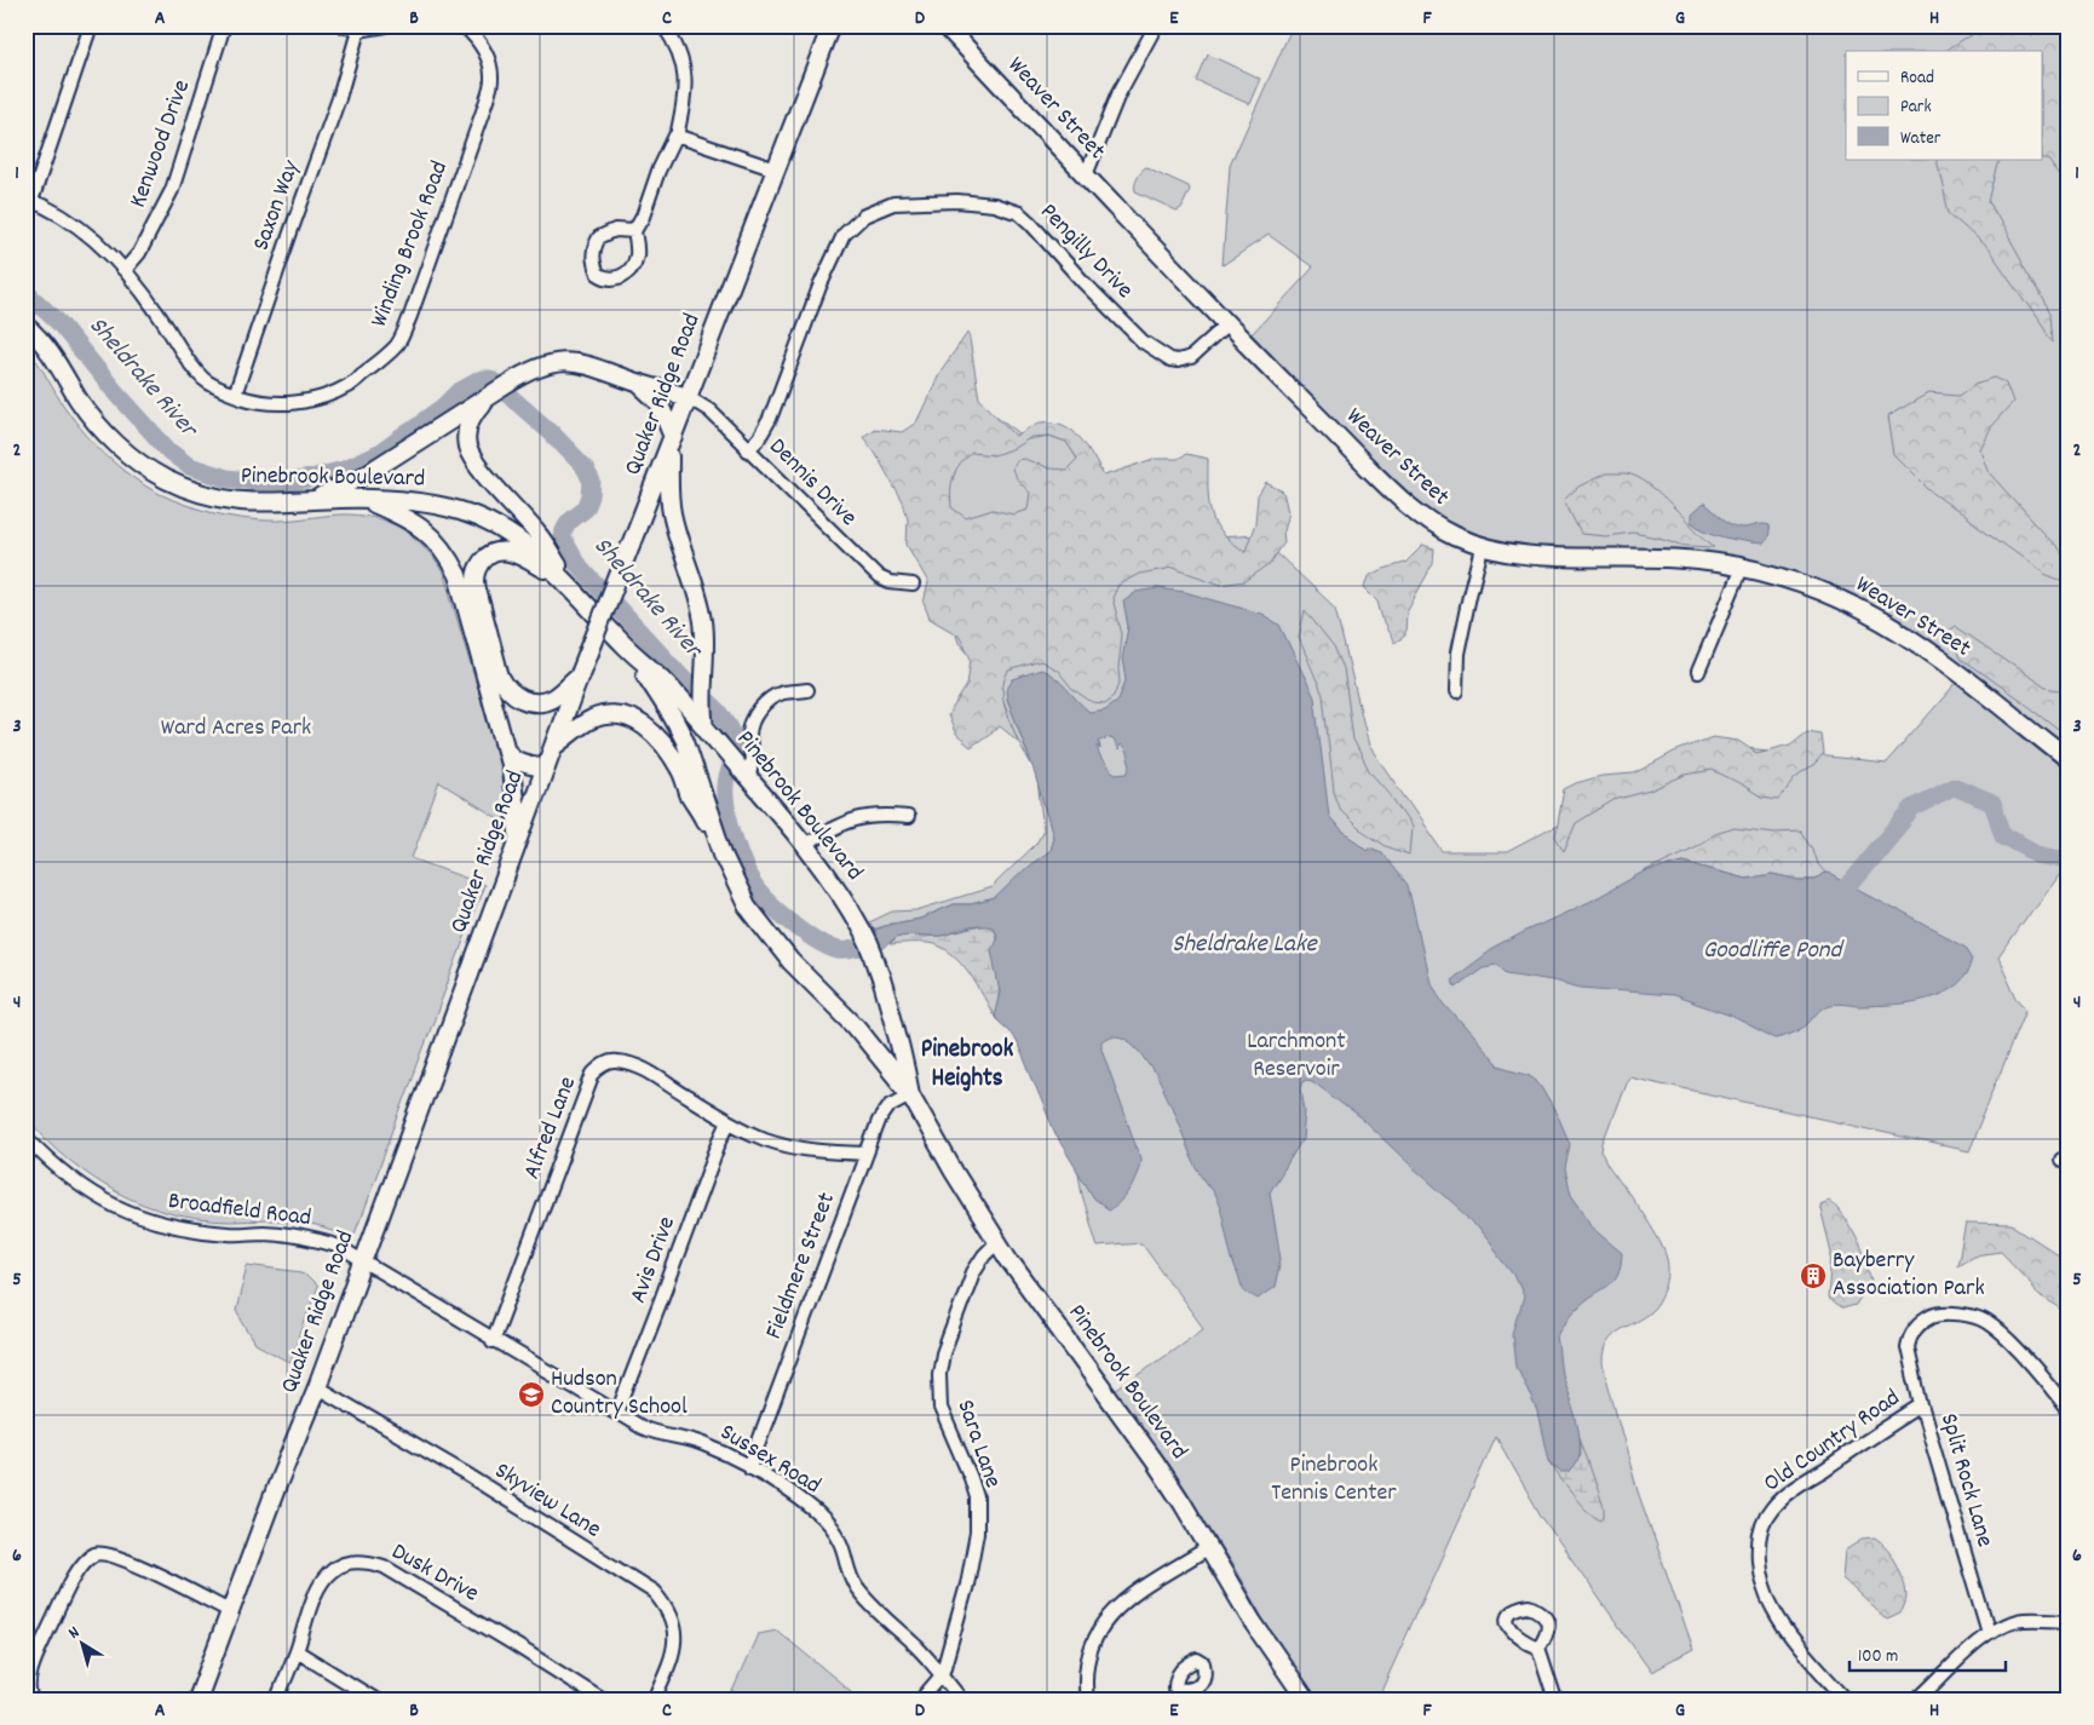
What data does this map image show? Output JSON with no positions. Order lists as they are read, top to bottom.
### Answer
{
  "streets": {
    "street": [
      "Weaver Street",
      "Kenwood Drive",
      "Saxon Way",
      "Winding Brook Road",
      "Pengilly Drive",
      "Quaker Ridge Road",
      "Pinebrook Boulevard",
      "Dennis Drive",
      "Alfred Lane",
      "Broadfield Road",
      "Avis Drive",
      "Fieldmere Street",
      "Old Country Road",
      "Sara Lane",
      "Sussex Road",
      "Split Rock Lane",
      "Skyview Lane",
      "Dusk Drive"
    ]
  },
  "crossings": [
    ["Weaver Street", "Pengilly Drive"],
    ["Kenwood Drive", "Winding Brook Road"],
    ["Saxon Way", "Winding Brook Road"],
    ["Pengilly Drive", "Dennis Drive"],
    ["Quaker Ridge Road", "Dennis Drive"],
    ["Quaker Ridge Road", "Broadfield Road"],
    ["Quaker Ridge Road", "Sussex Road"],
    ["Quaker Ridge Road", "Skyview Lane"],
    ["Pinebrook Boulevard", "Fieldmere Street"],
    ["Pinebrook Boulevard", "Sara Lane"],
    ["Alfred Lane", "Avis Drive"],
    ["Alfred Lane", "Fieldmere Street"],
    ["Alfred Lane", "Sussex Road"],
    ["Broadfield Road", "Sussex Road"],
    ["Avis Drive", "Sussex Road"],
    ["Fieldmere Street", "Sussex Road"],
    ["Old Country Road", "Split Rock Lane"],
    ["Sara Lane", "Sussex Road"]
  ],
  "districts": ["Pinebrook Heights"],
  "water": ["Sheldrake River", "Sheldrake Lake", "Goodliffe Pond"],
  "parks": ["Ward Acres Park", "Larchmont Reservoir", "Pinebrook Tennis Center"],
  "places": {
    "building": ["Bayberry Association Park"],
    "school or university": ["Hudson Country School"]
  },
  "legend": ["Road", "Park", "Water"],
  "scale_bar": "100 m",
  "north": "top left",
  "grid": {
    "columns": [
      "A",
      "B",
      "C",
      "D",
      "E",
      "F",
      "G",
      "H"
    ],
    "rows": [
      "1",
      "2",
      "3",
      "4",
      "5",
      "6"
    ]
  }
}
